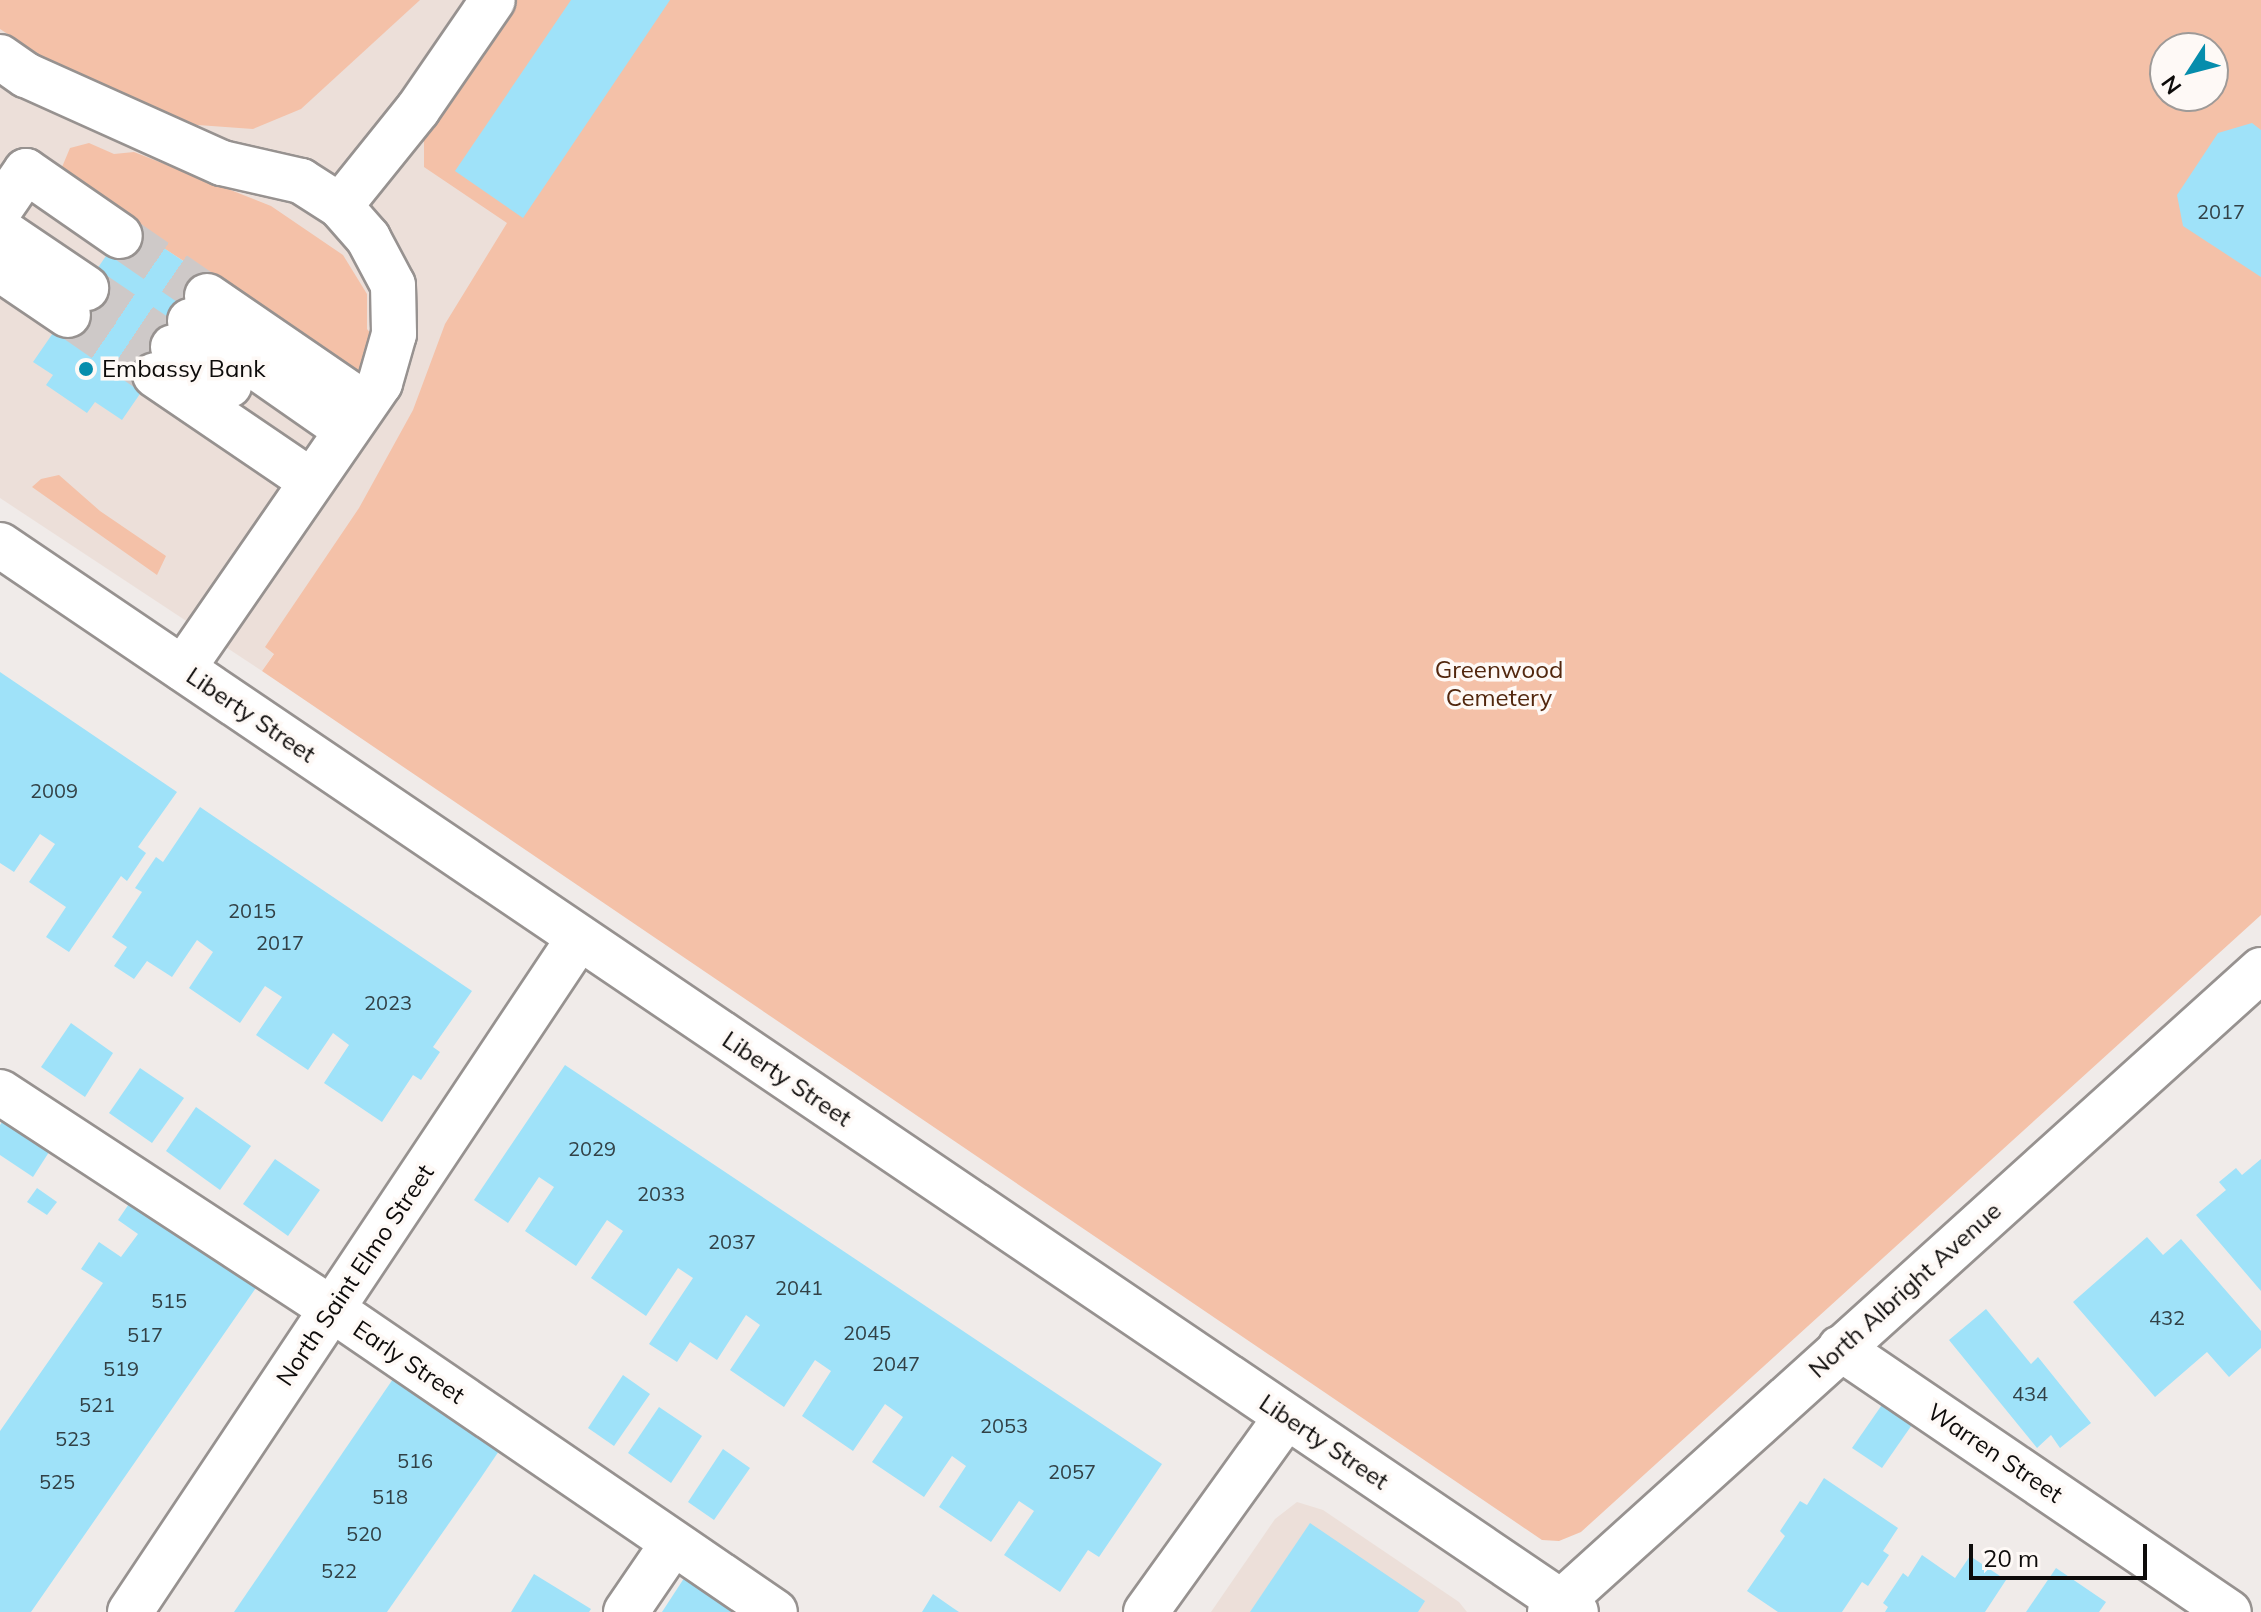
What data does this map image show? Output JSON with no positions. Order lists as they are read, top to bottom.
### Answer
{
  "streets": {
    "street": [
      "Liberty Street",
      "North Saint Elmo Street",
      "North Albright Avenue",
      "Early Street",
      "Warren Street"
    ]
  },
  "crossings": [
    ["Liberty Street", "North Saint Elmo Street"],
    ["Liberty Street", "North Albright Avenue"],
    ["North Saint Elmo Street", "Early Street"],
    ["North Albright Avenue", "Warren Street"]
  ],
  "parks": ["Greenwood Cemetery"],
  "places": ["Embassy Bank"],
  "house_numbers": [
    "2017",
    "2009",
    "2015",
    "2017",
    "2023",
    "2029",
    "2033",
    "2037",
    "2041",
    "515",
    "432",
    "2045",
    "517",
    "2047",
    "519",
    "434",
    "521",
    "2053",
    "523",
    "516",
    "2057",
    "525",
    "518",
    "520",
    "522"
  ],
  "scale_bar": "20 m",
  "north": "bottom left"
}
